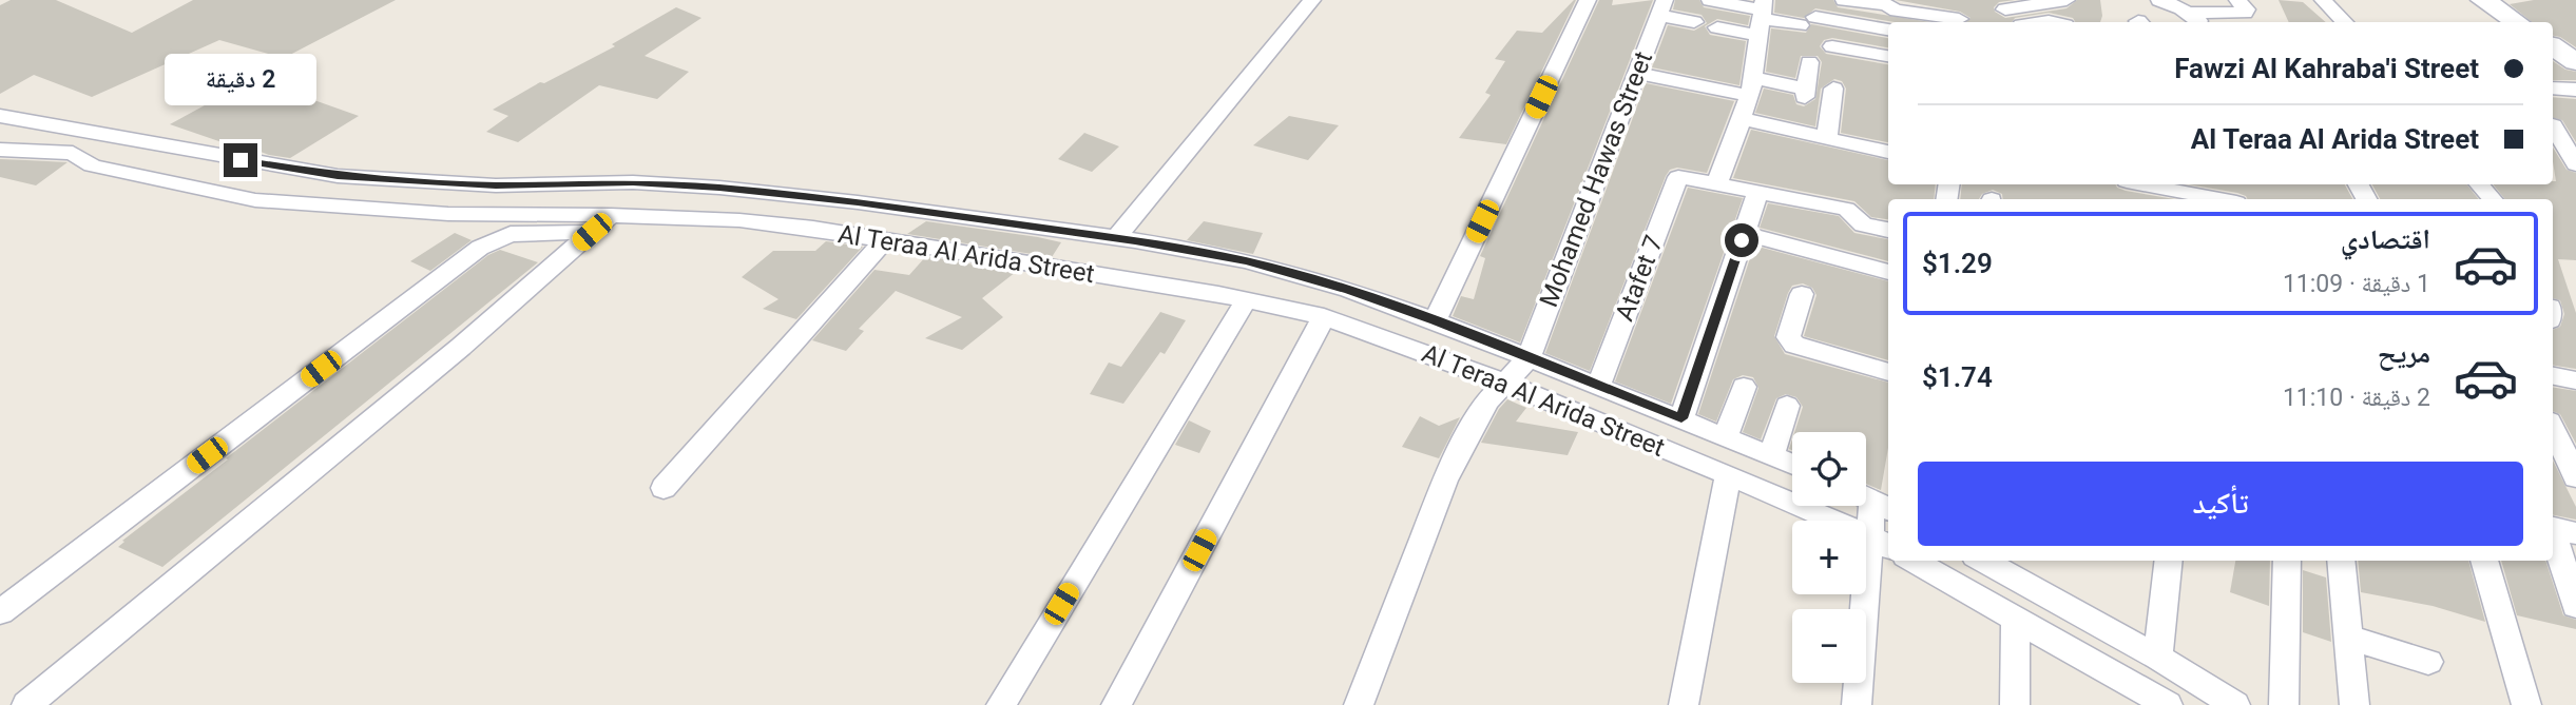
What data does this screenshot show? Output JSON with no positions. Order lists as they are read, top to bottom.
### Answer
{
  "streets": {
    "street": ["Mohamed Hawas Street", "Al Teraa Al Arida Street", "Atafet 7"]
  },
  "crossings": [
    ["Mohamed Hawas Street", "Al Teraa Al Arida Street"],
    ["Al Teraa Al Arida Street", "Atafet 7"]
  ],
  "page": {
    "banner": ["Fawzi Al Kahraba'i Street", "Al Teraa Al Arida Street"],
    "bubble": "2 دقيقة",
    "list": [
      {
        "name": "اقتصادي",
        "note": "1 دقيقة · 11:09",
        "value": "$1.29"
      },
      {
        "name": "مريح",
        "note": "2 دقيقة · 11:10",
        "value": "$1.74"
      }
    ],
    "map_buttons": ["+", "−"],
    "buttons": "تأكيد"
  }
}
